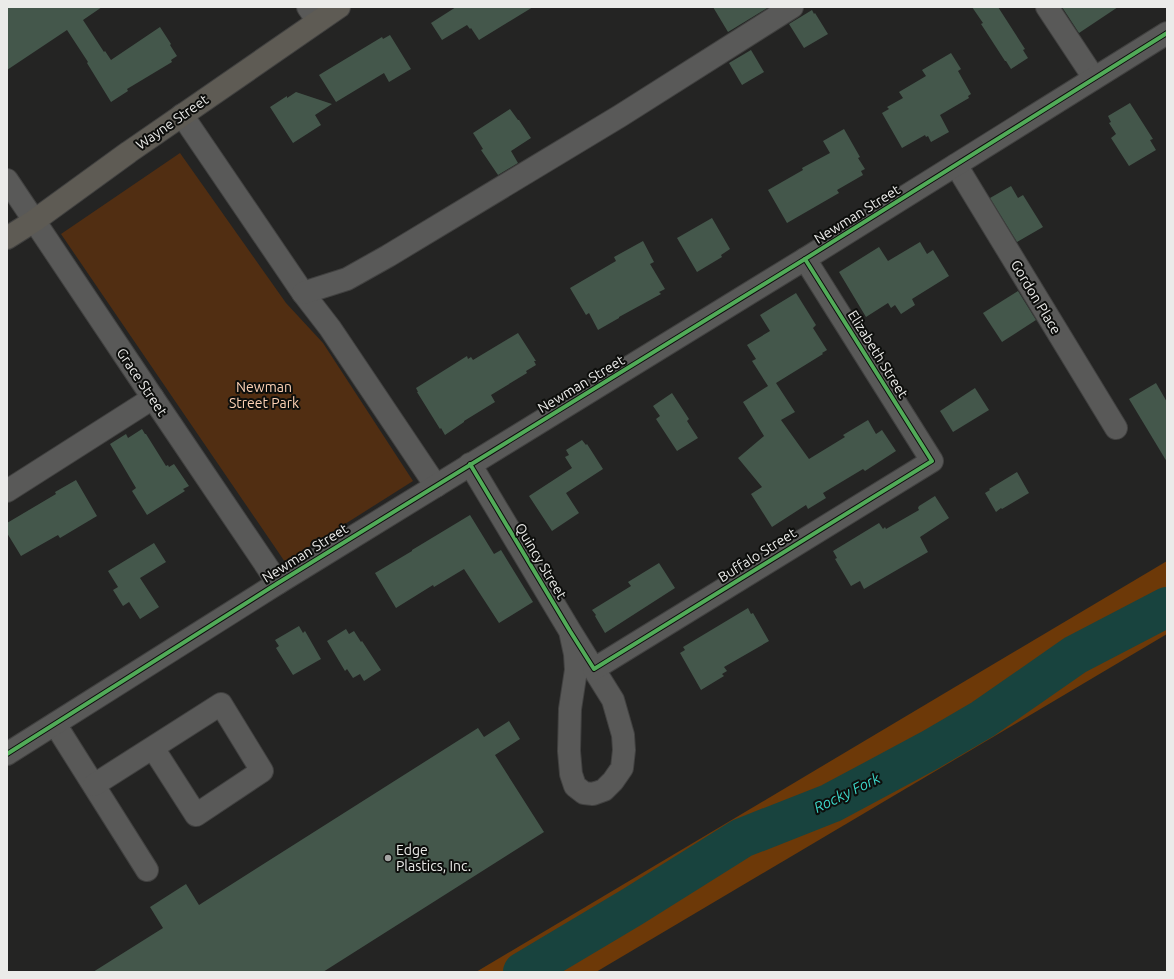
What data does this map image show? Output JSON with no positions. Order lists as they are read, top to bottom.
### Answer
{
  "streets": {
    "main road": ["Wayne Street"],
    "street": [
      "Newman Street",
      "Gordon Place",
      "Elizabeth Street",
      "Grace Street",
      "Buffalo Street",
      "Quincy Street"
    ]
  },
  "crossings": [
    ["Wayne Street", "Grace Street"],
    ["Newman Street", "Gordon Place"],
    ["Newman Street", "Elizabeth Street"],
    ["Newman Street", "Grace Street"],
    ["Newman Street", "Quincy Street"],
    ["Elizabeth Street", "Buffalo Street"],
    ["Buffalo Street", "Quincy Street"]
  ],
  "water": ["Rocky Fork"],
  "parks": ["Newman Street Park"],
  "places": ["Edge Plastics, Inc."]
}
